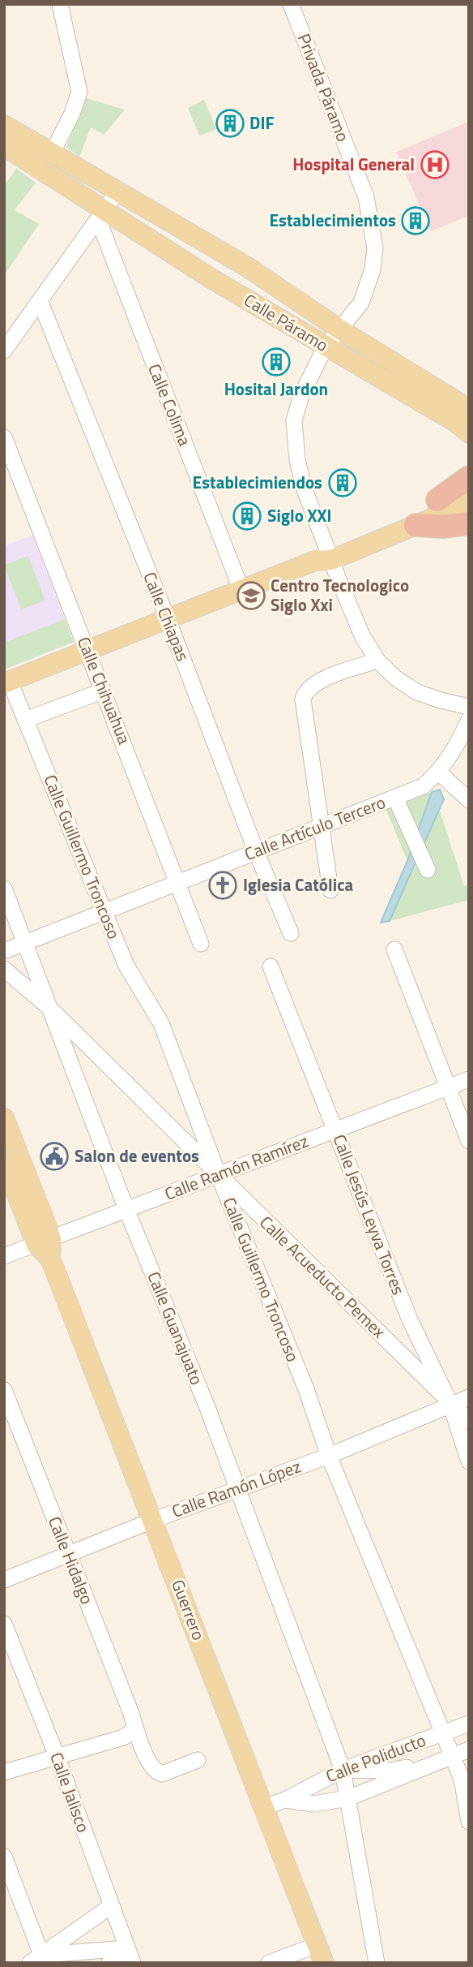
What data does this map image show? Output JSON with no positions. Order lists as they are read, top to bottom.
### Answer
{
  "streets": {
    "main road": ["Calle Páramo", "Guerrero"],
    "street": [
      "Privada Páramo",
      "Calle Colima",
      "Calle Chiapas",
      "Calle Chihuahua",
      "Calle Artículo Tercero",
      "Calle Guillermo Troncoso",
      "Calle Ramón Ramírez",
      "Calle Jesús Leyva Torres",
      "Calle Acueducto Pemex",
      "Calle Guanajuato",
      "Calle Ramón López",
      "Calle Hidalgo",
      "Calle Poliducto",
      "Calle Jalisco"
    ]
  },
  "crossings": [
    ["Privada Páramo", "Calle Páramo"],
    ["Calle Páramo", "Calle Colima"],
    ["Calle Chiapas", "Calle Artículo Tercero"],
    ["Calle Chihuahua", "Calle Artículo Tercero"],
    ["Calle Artículo Tercero", "Calle Guillermo Troncoso"],
    ["Calle Artículo Tercero", "Calle Guanajuato"],
    ["Calle Guillermo Troncoso", "Calle Ramón Ramírez"],
    ["Calle Guillermo Troncoso", "Calle Acueducto Pemex"],
    ["Calle Guillermo Troncoso", "Calle Ramón López"],
    ["Calle Guillermo Troncoso", "Calle Poliducto"],
    ["Calle Ramón Ramírez", "Calle Jesús Leyva Torres"],
    ["Calle Ramón Ramírez", "Calle Acueducto Pemex"],
    ["Calle Ramón Ramírez", "Calle Guanajuato"],
    ["Calle Ramón Ramírez", "Guerrero"],
    ["Calle Jesús Leyva Torres", "Calle Acueducto Pemex"],
    ["Calle Jesús Leyva Torres", "Calle Ramón López"],
    ["Calle Acueducto Pemex", "Calle Guanajuato"],
    ["Calle Acueducto Pemex", "Calle Ramón López"],
    ["Calle Guanajuato", "Calle Ramón López"],
    ["Calle Guanajuato", "Calle Poliducto"],
    ["Calle Ramón López", "Calle Hidalgo"],
    ["Calle Ramón López", "Guerrero"],
    ["Guerrero", "Calle Poliducto"]
  ],
  "places": {
    "building": [
      "DIF",
      "Establecimientos",
      "Hosital Jardon",
      "Establecimiendos",
      "Siglo XXI"
    ],
    "hospital": ["Hospital General"],
    "school or university": ["Centro Tecnologico Siglo Xxi"],
    "church": ["Iglesia Católica"],
    "public building": ["Salon de eventos"]
  }
}
